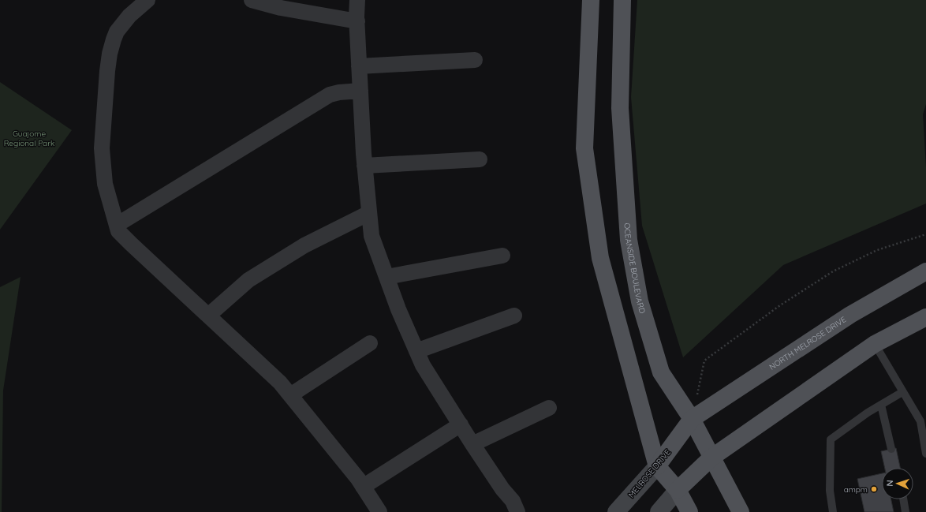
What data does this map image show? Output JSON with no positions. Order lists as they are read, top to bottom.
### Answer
{
  "streets": {
    "main road": ["OCEANSIDE BOULEVARD", "NORTH MELROSE DRIVE", "MELROSE DRIVE"]
  },
  "crossings": [
    ["OCEANSIDE BOULEVARD", "NORTH MELROSE DRIVE"],
    ["OCEANSIDE BOULEVARD", "MELROSE DRIVE"],
    ["NORTH MELROSE DRIVE", "MELROSE DRIVE"]
  ],
  "parks": ["Guajome Regional Park"],
  "places": ["ampm"],
  "north": "left"
}
